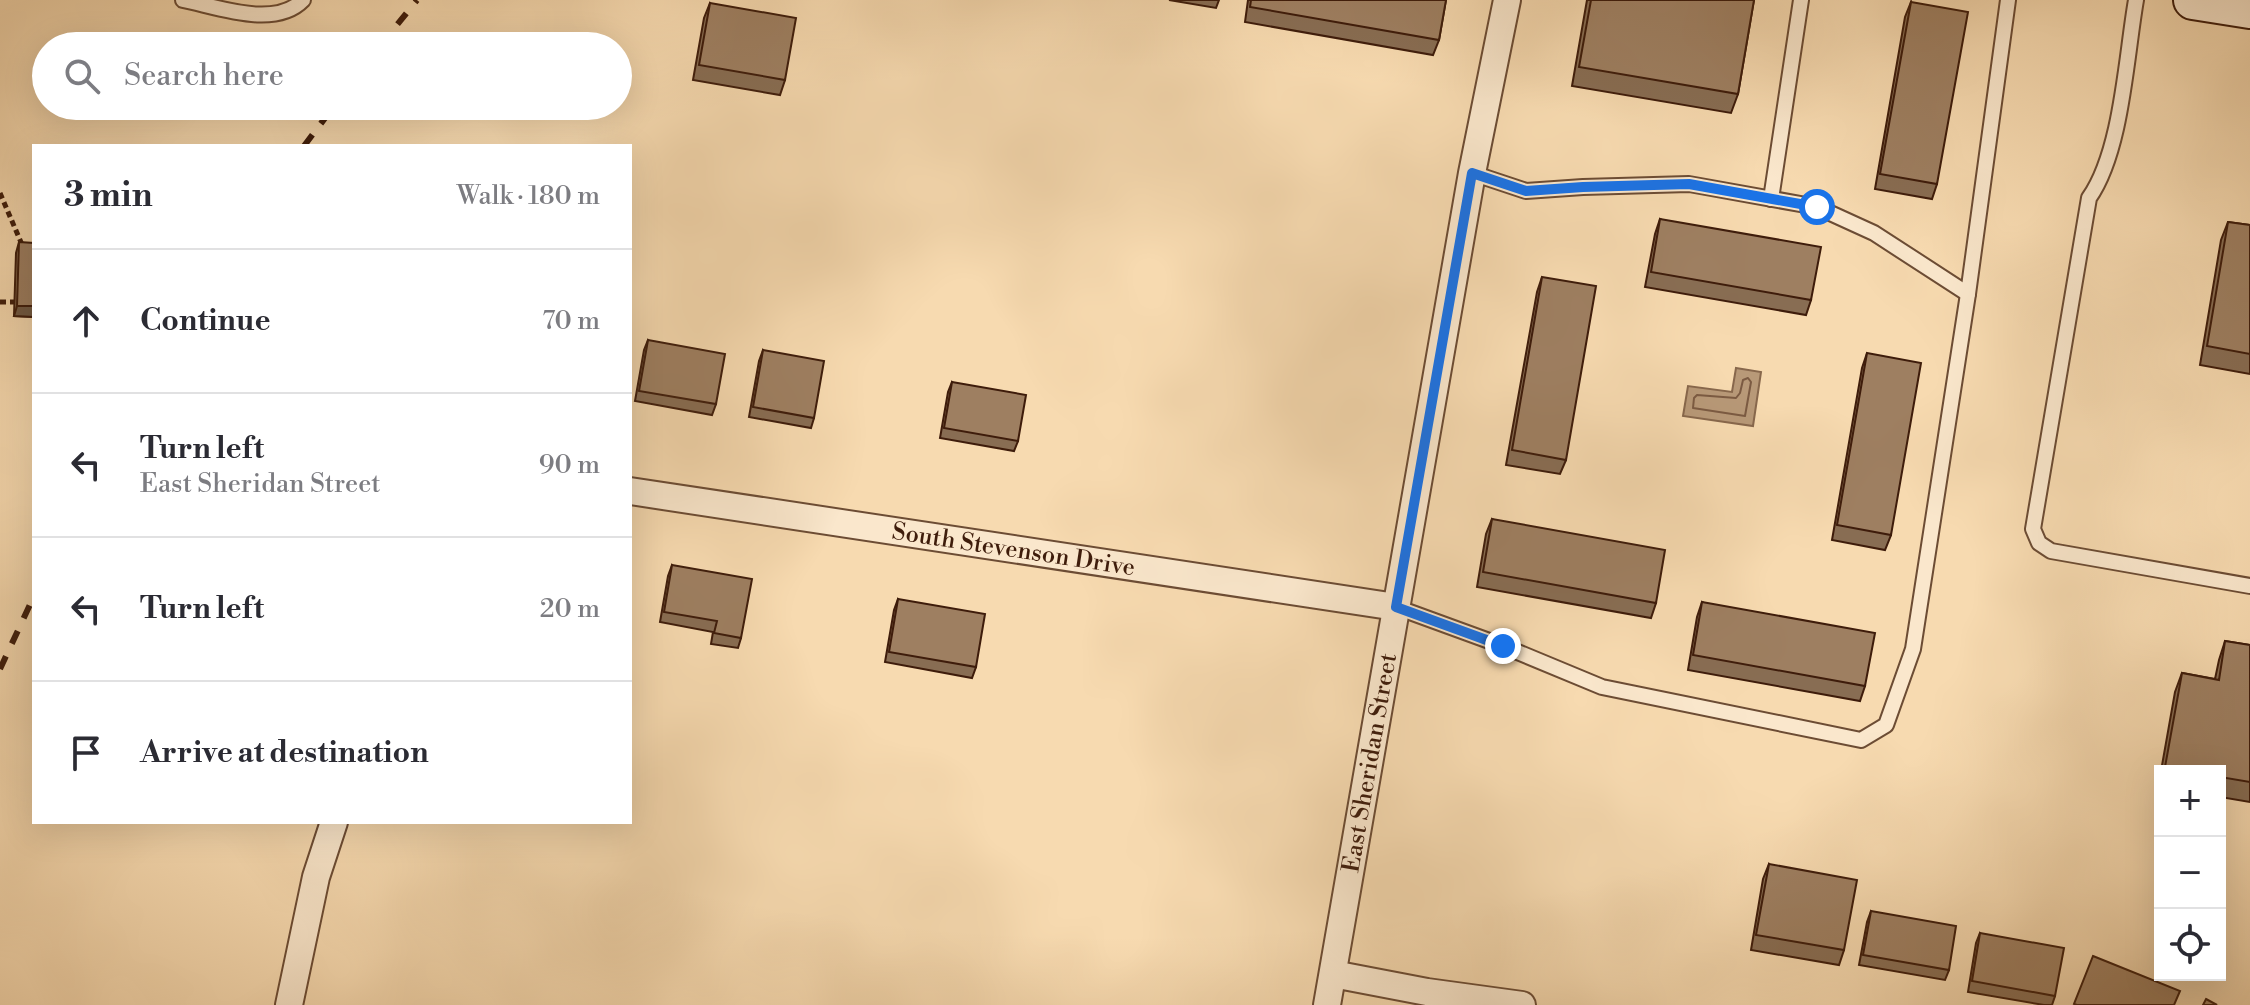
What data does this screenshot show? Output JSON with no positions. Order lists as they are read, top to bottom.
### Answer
{
  "streets": {
    "street": ["South Stevenson Drive", "East Sheridan Street"]
  },
  "crossings": [
    ["South Stevenson Drive", "East Sheridan Street"]
  ],
  "page": {
    "search": "Search here",
    "heading": ["3 min", "Walk · 180 m"],
    "list": [
      ["Continue", "70 m"],
      ["Turn left", "East Sheridan Street", "90 m"],
      ["Turn left", "20 m"],
      "Arrive at destination"
    ],
    "map_buttons": ["+", "−"]
  }
}
